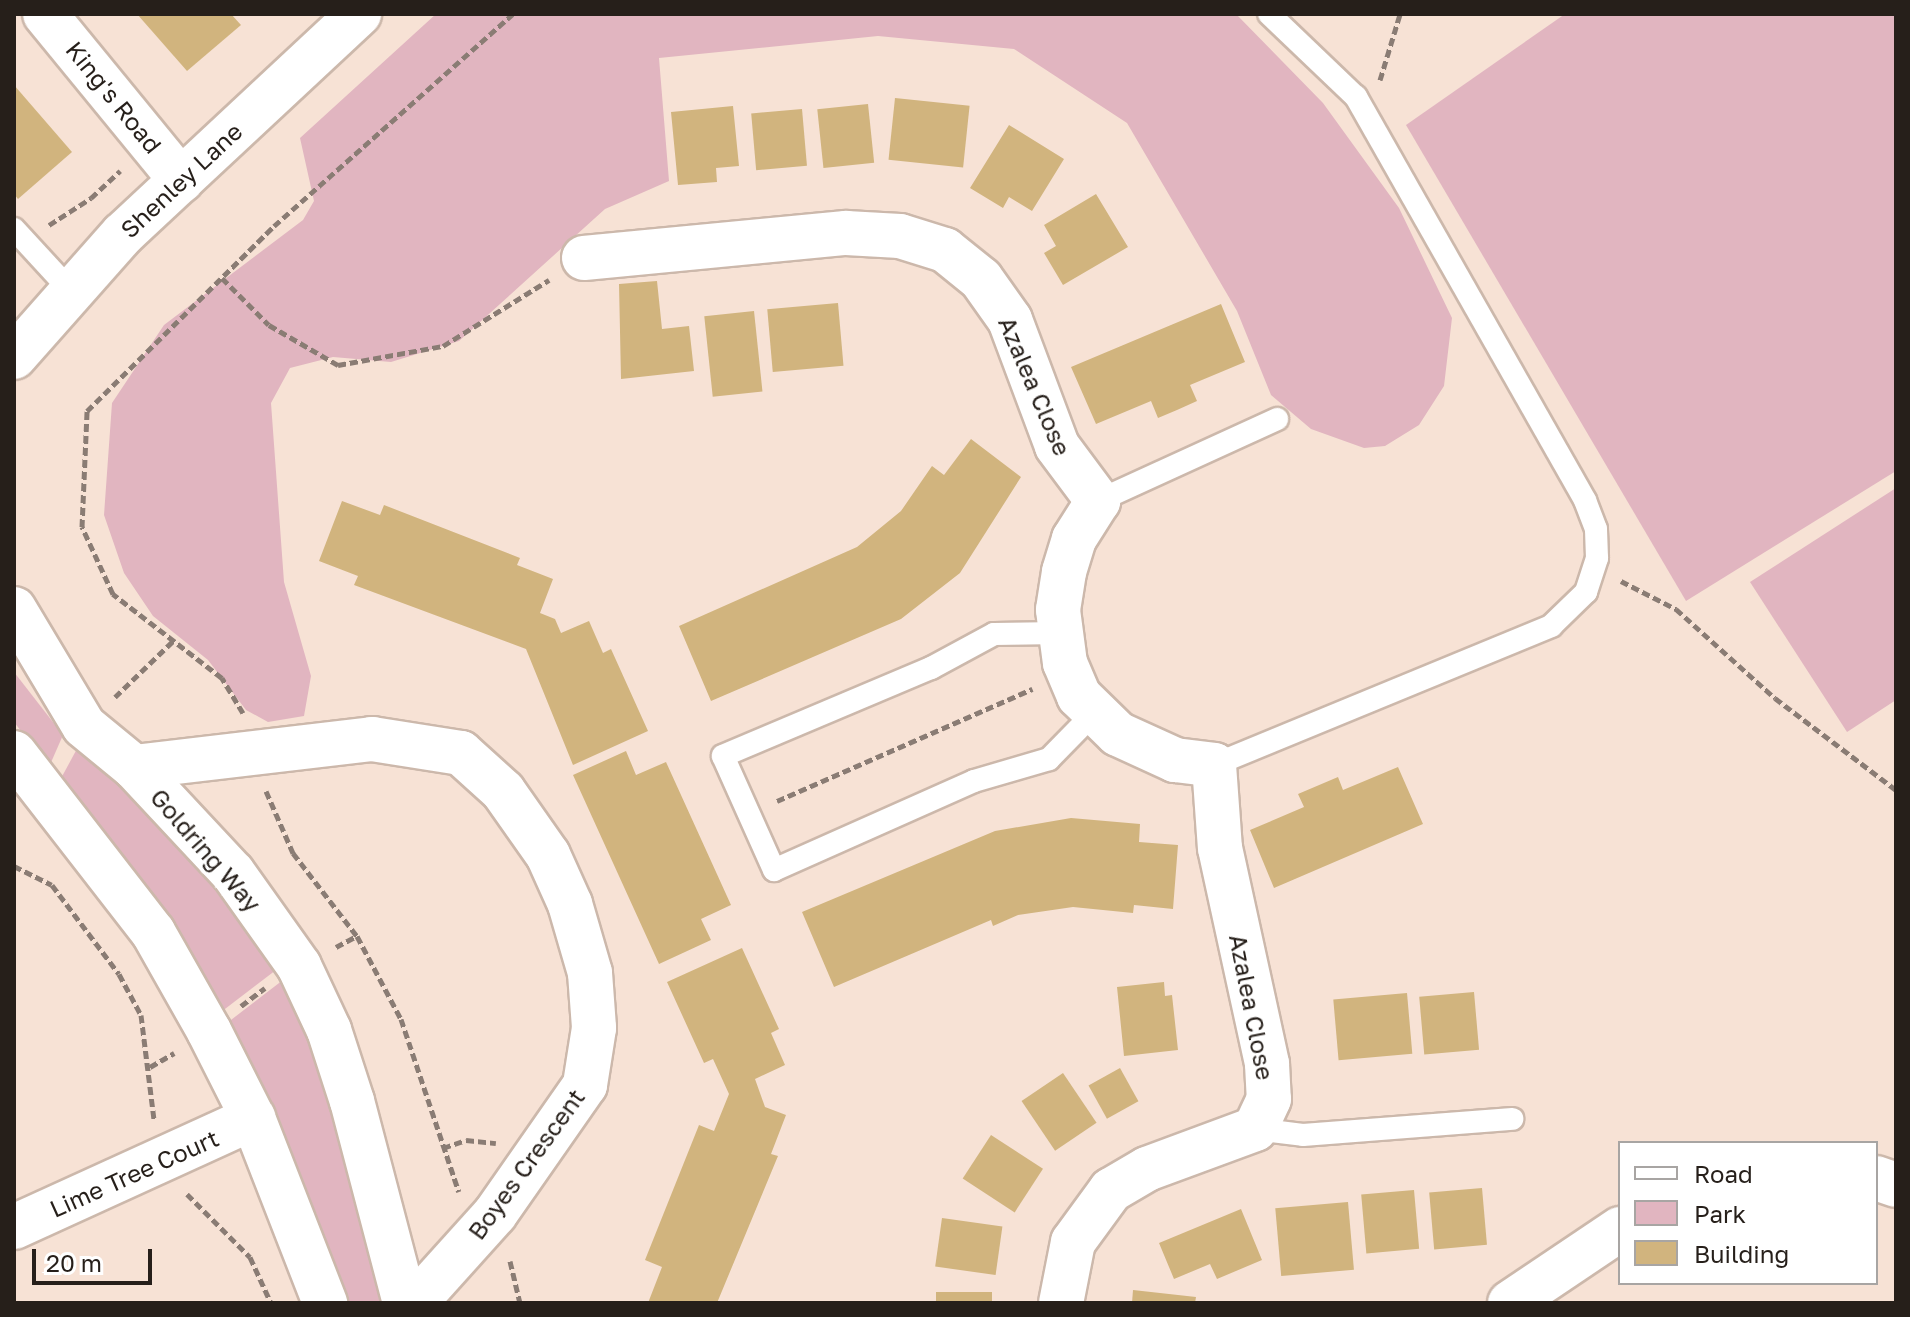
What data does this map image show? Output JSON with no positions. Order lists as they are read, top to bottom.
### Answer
{
  "streets": {
    "street": [
      "King's Road",
      "Shenley Lane",
      "Azalea Close",
      "Goldring Way",
      "Boyes Crescent",
      "Lime Tree Court"
    ]
  },
  "crossings": [
    ["King's Road", "Shenley Lane"],
    ["Goldring Way", "Boyes Crescent"]
  ],
  "legend": ["Road", "Park", "Building"],
  "scale_bar": "20 m"
}
